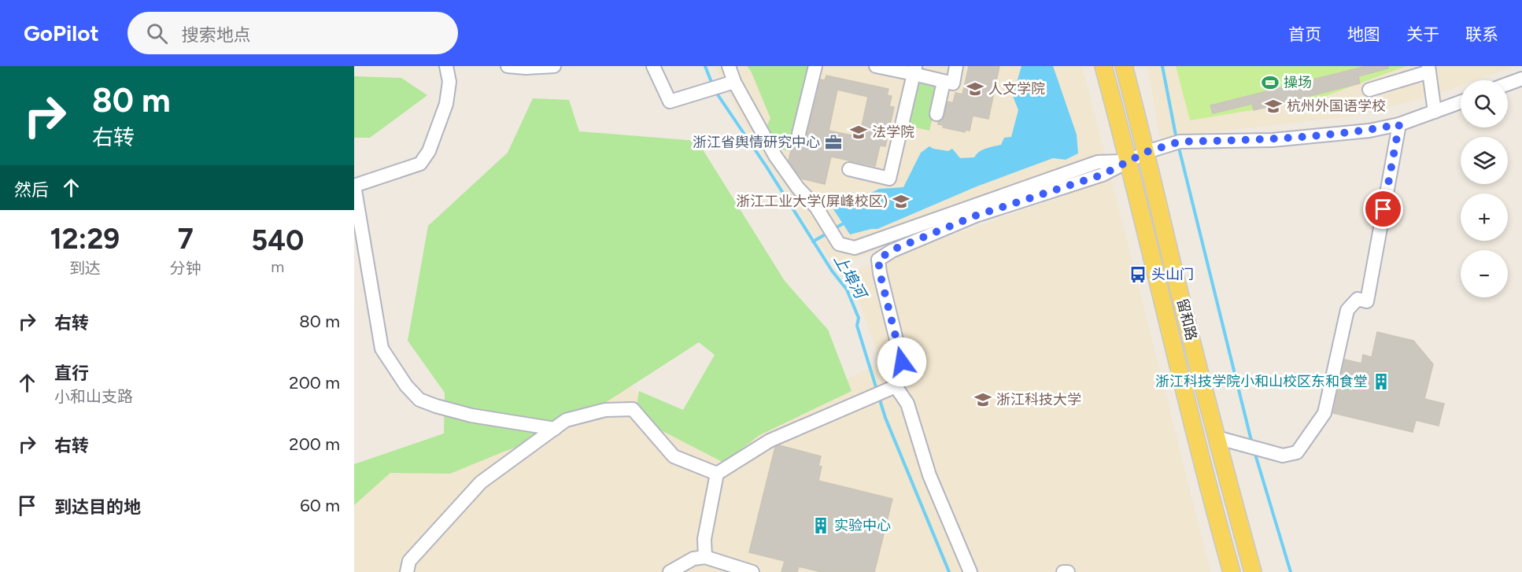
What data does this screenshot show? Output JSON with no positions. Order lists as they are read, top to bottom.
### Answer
{
  "streets": {
    "main road": ["留和路"]
  },
  "water": ["上埠河"],
  "places": {
    "sports": ["操场"],
    "school or university": [
      "人文学院",
      "杭州外国语学校",
      "法学院",
      "浙江工业大学(屏峰校区)",
      "浙江科技大学"
    ],
    "office": ["浙江省舆情研究中心"],
    "bus stop": ["头山门"],
    "building": ["浙江科技学院小和山校区东和食堂", "实验中心"]
  },
  "page": {
    "header": "GoPilot",
    "search": "搜索地点",
    "nav": [
      "首页",
      "地图",
      "关于",
      "联系"
    ],
    "turn": ["80 m", "右转"],
    "map_buttons": ["+", "−"],
    "then": "然后",
    "eta": [
      "12:29",
      "到达",
      "7",
      "分钟",
      "540",
      "m"
    ],
    "list": [
      {
        "name": "右转",
        "value": "80 m"
      },
      {
        "name": "直行",
        "note": "小和山支路",
        "value": "200 m"
      },
      {
        "name": "右转",
        "value": "200 m"
      },
      {
        "name": "到达目的地",
        "value": "60 m"
      }
    ]
  }
}
